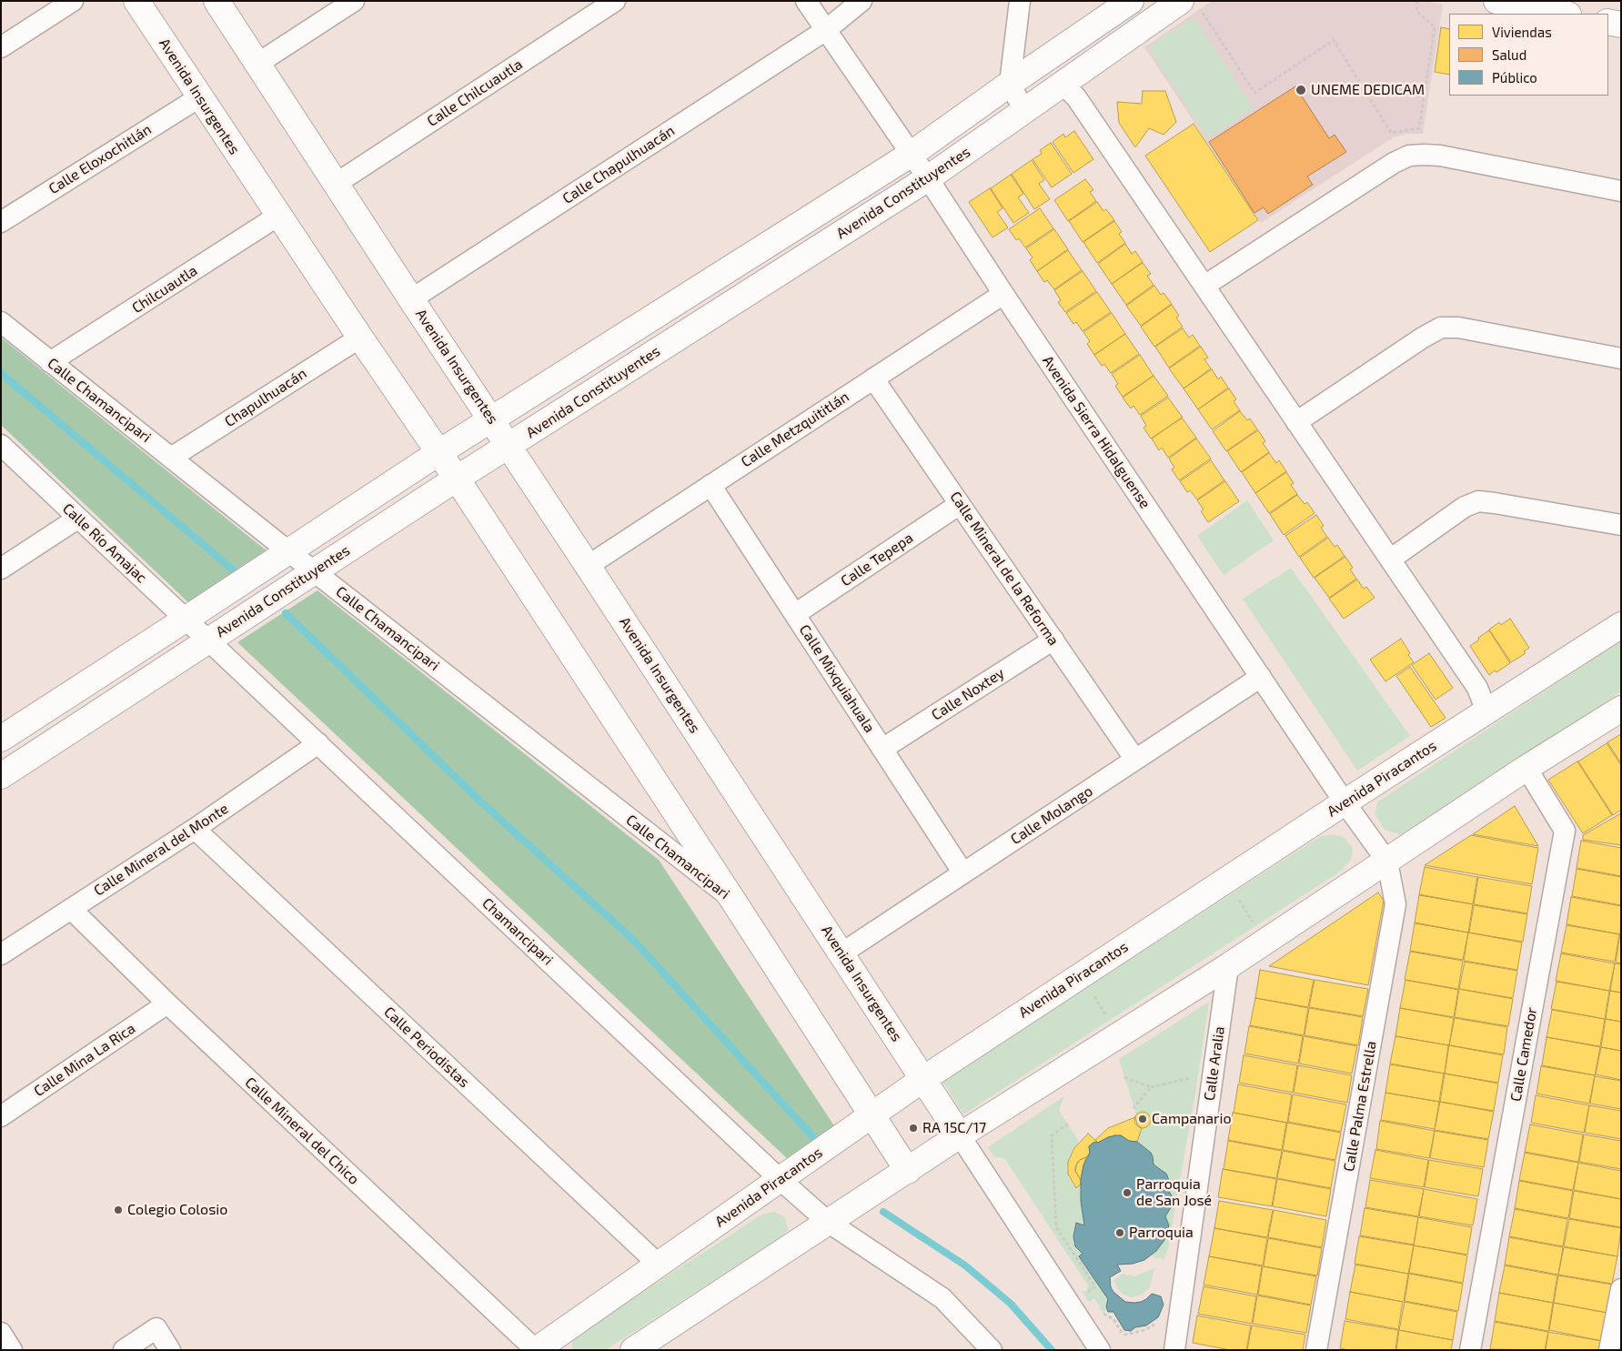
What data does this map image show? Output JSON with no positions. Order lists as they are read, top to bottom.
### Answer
{
  "streets": {
    "street": [
      "Calle Chilcuautla",
      "Avenida Insurgentes",
      "Calle Eloxochitlán",
      "Calle Chapulhuacán",
      "Avenida Constituyentes",
      "Chilcuautla",
      "Chapulhuacán",
      "Calle Chamancipari",
      "Calle Metzquititlán",
      "Avenida Sierra Hidalguense",
      "Calle Río Amajac",
      "Calle Tepepa",
      "Calle Mineral de la Reforma",
      "Calle Mixquiahuala",
      "Calle Noxtey",
      "Avenida Piracantos",
      "Calle Molango",
      "Calle Mineral del Monte",
      "Chamancipari",
      "Calle Periodistas",
      "Calle Camedor",
      "Calle Mina La Rica",
      "Calle Aralia",
      "Calle Palma Estrella",
      "Calle Mineral del Chico"
    ]
  },
  "crossings": [
    ["Calle Chilcuautla", "Avenida Insurgentes"],
    ["Avenida Insurgentes", "Calle Eloxochitlán"],
    ["Avenida Insurgentes", "Calle Chapulhuacán"],
    ["Avenida Insurgentes", "Avenida Constituyentes"],
    ["Avenida Insurgentes", "Chilcuautla"],
    ["Avenida Insurgentes", "Chapulhuacán"],
    ["Avenida Insurgentes", "Calle Chamancipari"],
    ["Avenida Insurgentes", "Calle Metzquititlán"],
    ["Avenida Insurgentes", "Avenida Piracantos"],
    ["Avenida Insurgentes", "Calle Molango"],
    ["Calle Chapulhuacán", "Avenida Sierra Hidalguense"],
    ["Avenida Constituyentes", "Calle Chamancipari"],
    ["Avenida Constituyentes", "Avenida Sierra Hidalguense"],
    ["Avenida Constituyentes", "Calle Río Amajac"],
    ["Avenida Constituyentes", "Chamancipari"],
    ["Chilcuautla", "Calle Chamancipari"],
    ["Chapulhuacán", "Calle Chamancipari"],
    ["Calle Metzquititlán", "Avenida Sierra Hidalguense"],
    ["Calle Metzquititlán", "Calle Mineral de la Reforma"],
    ["Calle Metzquititlán", "Calle Mixquiahuala"],
    ["Avenida Sierra Hidalguense", "Avenida Piracantos"],
    ["Avenida Sierra Hidalguense", "Calle Molango"],
    ["Avenida Sierra Hidalguense", "Calle Palma Estrella"],
    ["Calle Río Amajac", "Chamancipari"],
    ["Calle Tepepa", "Calle Mineral de la Reforma"],
    ["Calle Tepepa", "Calle Mixquiahuala"],
    ["Calle Mineral de la Reforma", "Calle Noxtey"],
    ["Calle Mineral de la Reforma", "Calle Molango"],
    ["Calle Mixquiahuala", "Calle Noxtey"],
    ["Calle Mixquiahuala", "Calle Molango"],
    ["Avenida Piracantos", "Chamancipari"],
    ["Avenida Piracantos", "Calle Periodistas"],
    ["Avenida Piracantos", "Calle Mineral del Chico"],
    ["Calle Mineral del Monte", "Chamancipari"],
    ["Calle Mineral del Monte", "Calle Periodistas"],
    ["Calle Mineral del Monte", "Calle Mineral del Chico"],
    ["Calle Mina La Rica", "Calle Mineral del Chico"]
  ],
  "places": [
    "UNEME DEDICAM",
    "Campanario",
    "RA 15C/17",
    "Parroquia de San José",
    "Colegio Colosio",
    "Parroquia"
  ],
  "legend": ["Viviendas", "Salud", "Público"]
}
